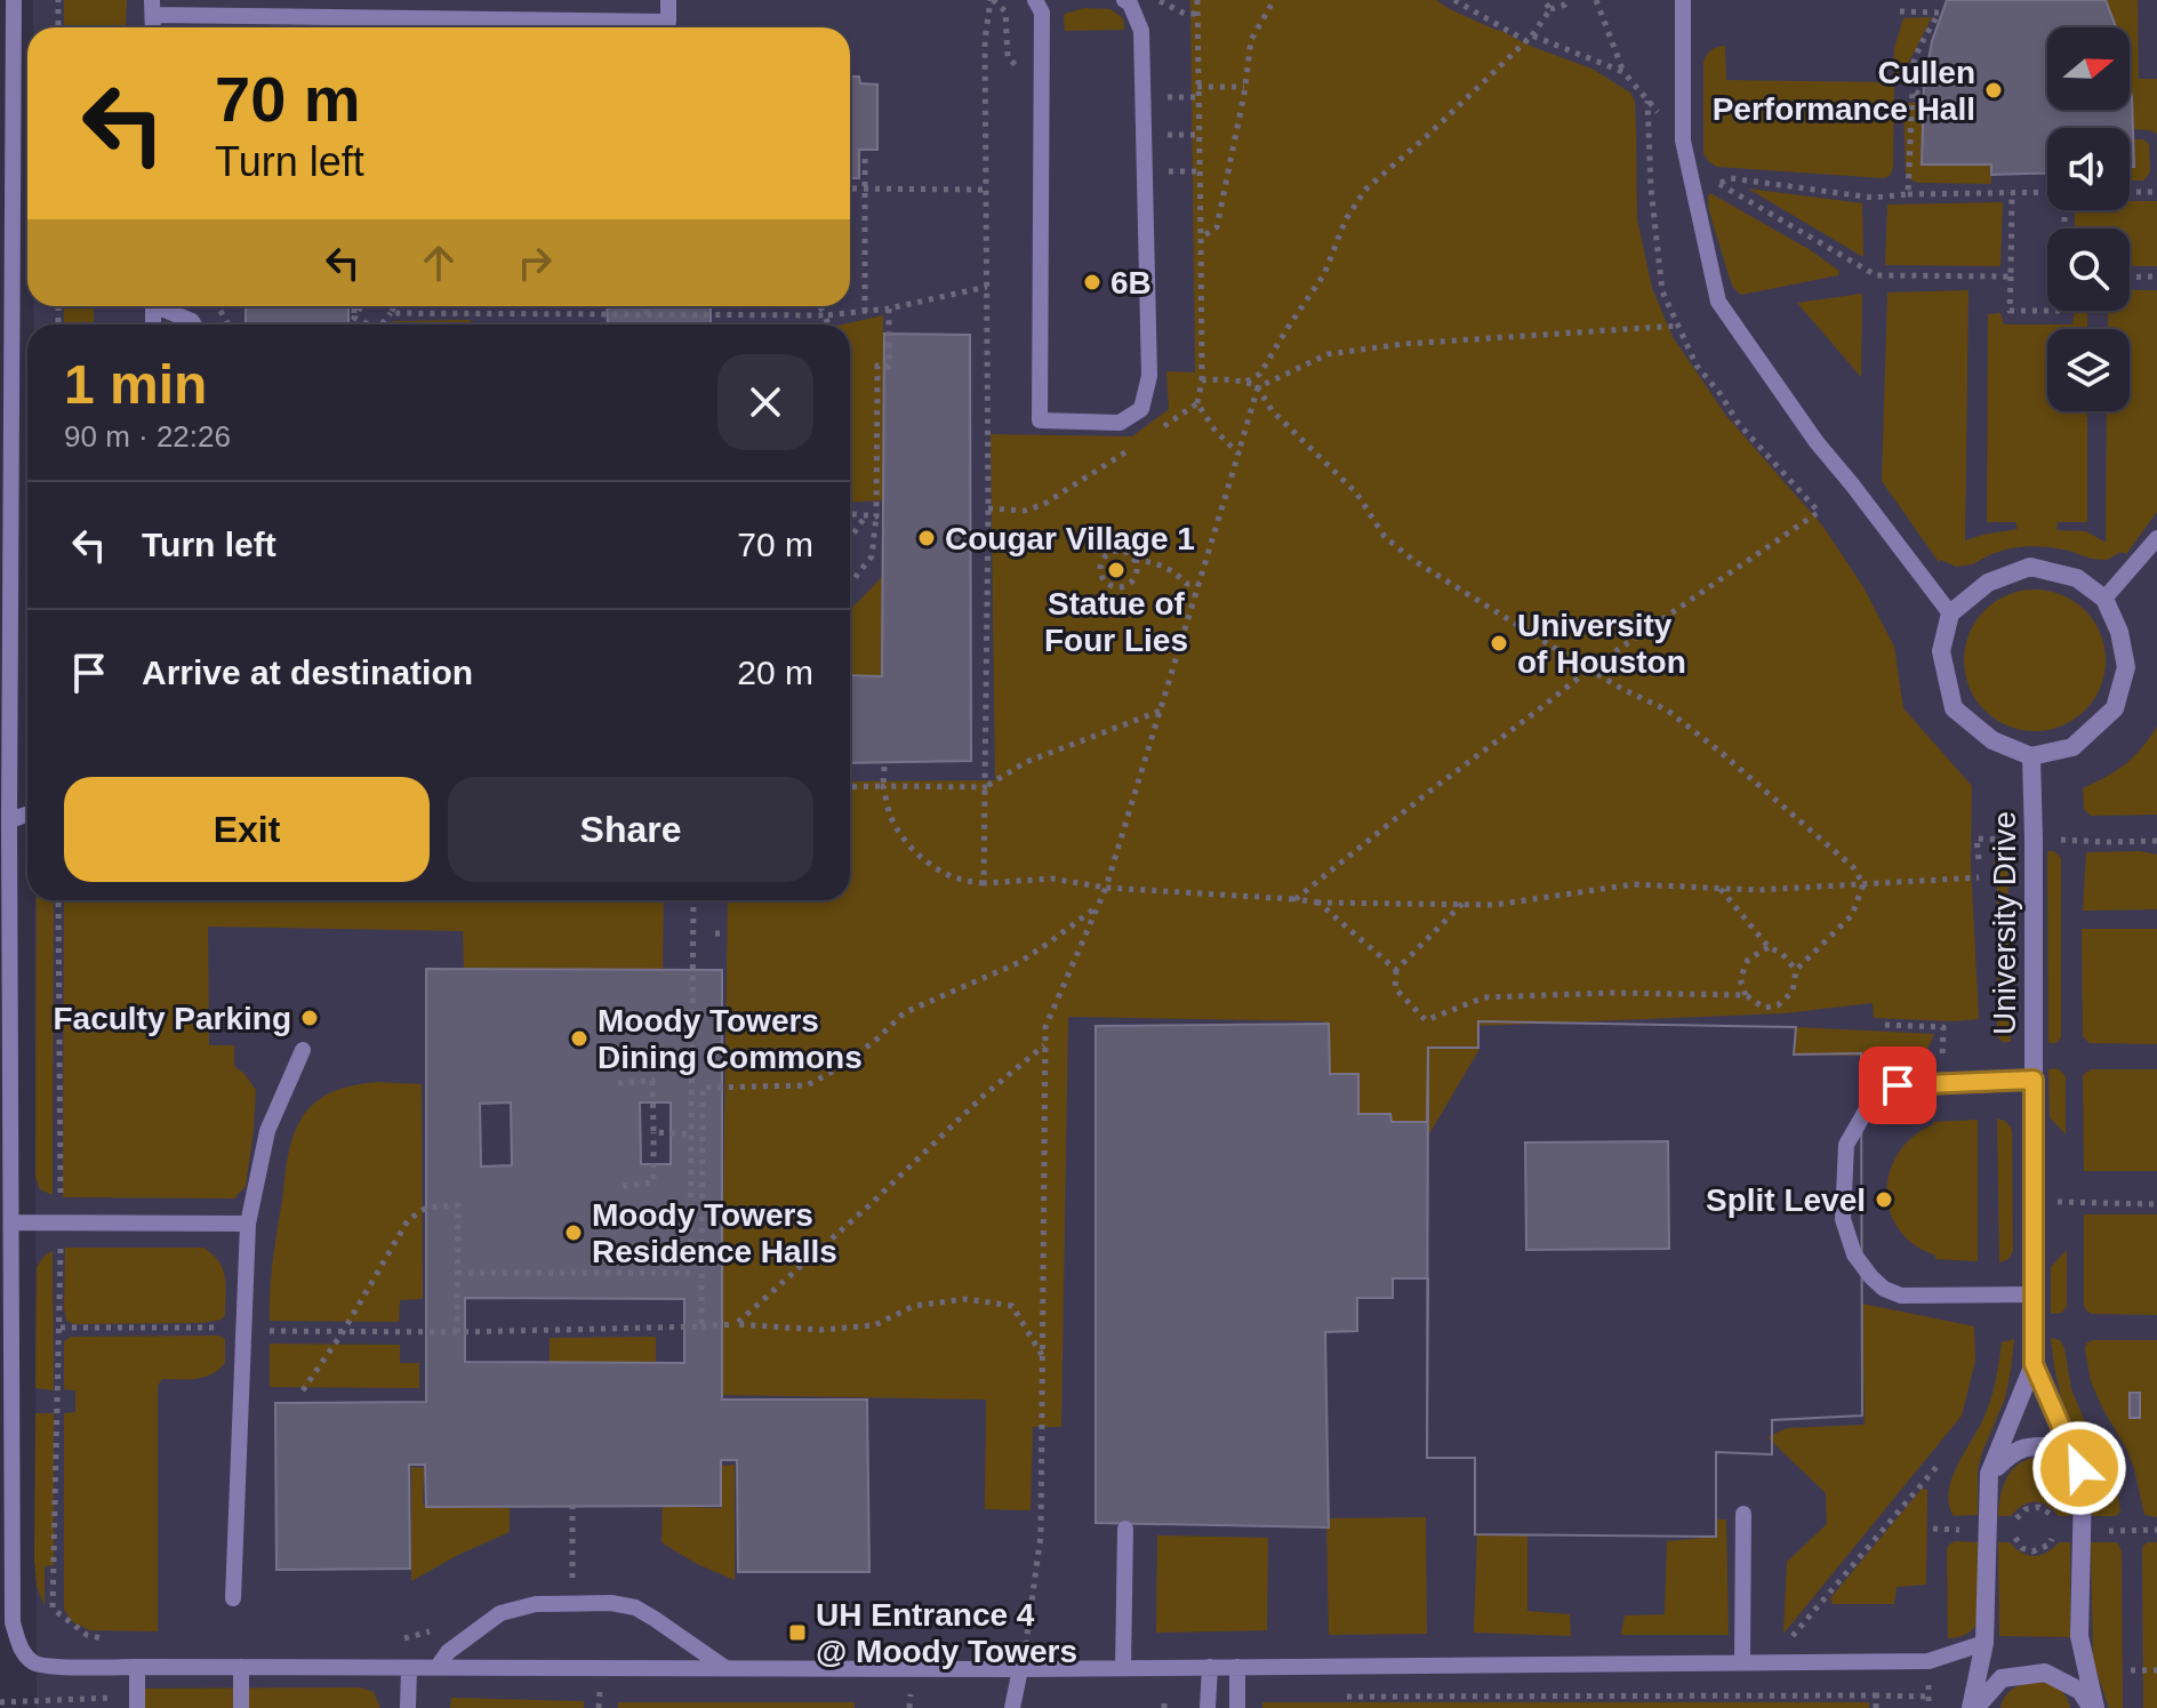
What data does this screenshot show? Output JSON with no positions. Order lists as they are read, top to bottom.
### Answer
{
  "streets": {
    "street": ["University Drive"]
  },
  "places": {
    "other": [
      "Cullen Performance Hall",
      "6B",
      "Cougar Village 1",
      "Statue of Four Lies",
      "University of Houston",
      "Faculty Parking",
      "Moody Towers Dining Commons",
      "Split Level",
      "Moody Towers Residence Halls"
    ],
    "transit": ["UH Entrance 4 @ Moody Towers"]
  },
  "north": "right",
  "page": {
    "turn": ["70 m", "Turn left"],
    "heading": ["1 min", "90 m · 22:26"],
    "list": [
      {
        "name": "Turn left",
        "value": "70 m"
      },
      {
        "name": "Arrive at destination",
        "value": "20 m"
      }
    ],
    "buttons": ["Exit", "Share"]
  }
}
